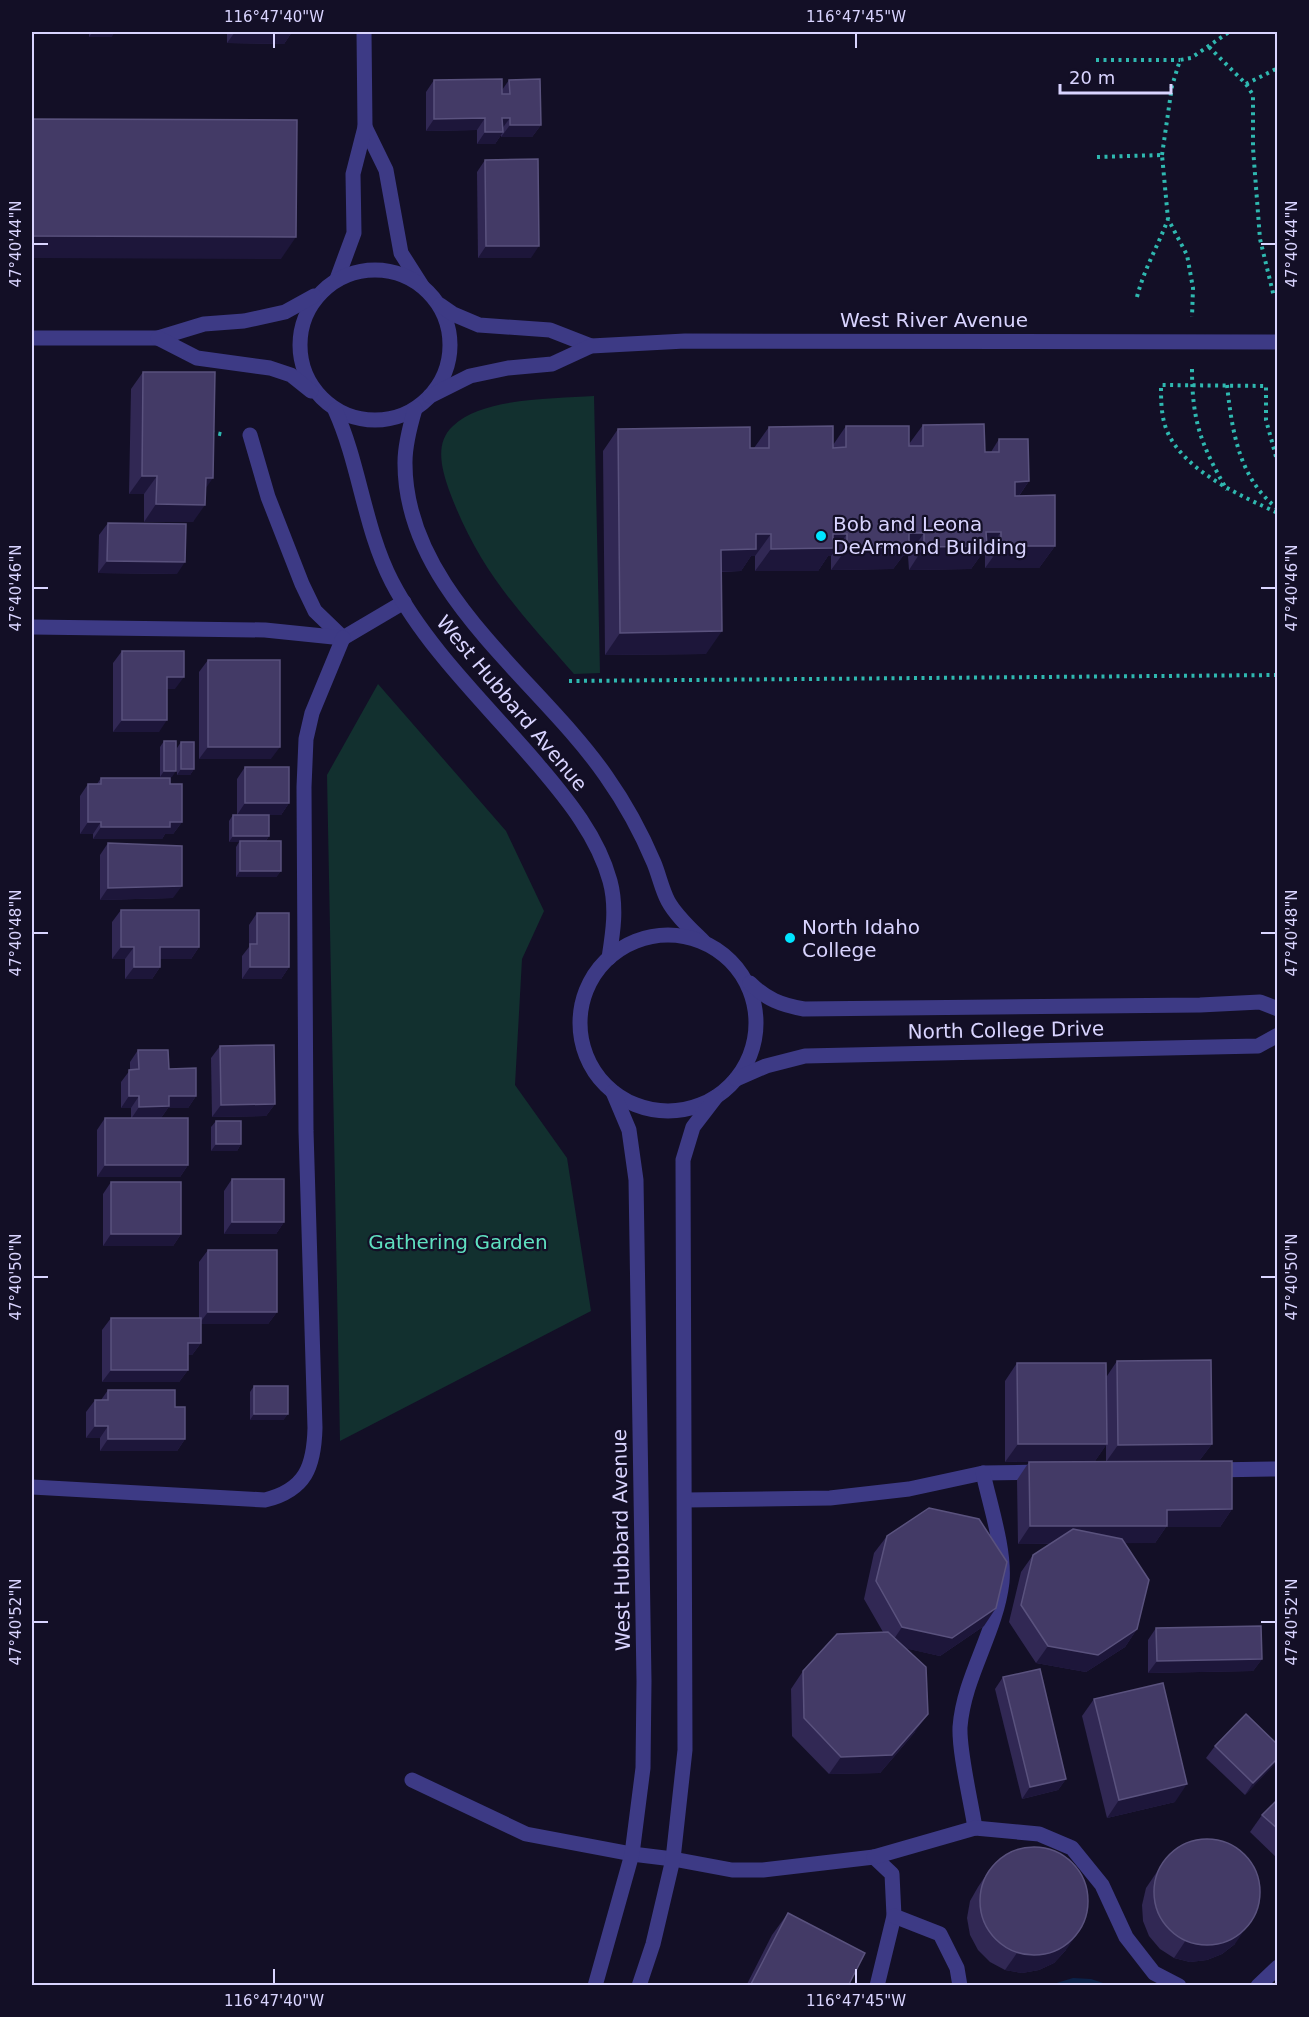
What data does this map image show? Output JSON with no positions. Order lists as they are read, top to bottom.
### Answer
{
  "streets": {
    "street": ["West River Avenue", "West Hubbard Avenue", "North College Drive"]
  },
  "crossings": [
    ["West River Avenue", "West Hubbard Avenue"],
    ["West Hubbard Avenue", "North College Drive"]
  ],
  "parks": ["Gathering Garden"],
  "places": ["Bob and Leona DeArmond Building", "North Idaho College"],
  "scale_bar": "20 m",
  "coordinates": [
    "116°47'40\"W",
    "116°47'45\"W",
    "47°40'44\"N",
    "47°40'46\"N",
    "47°40'48\"N",
    "47°40'50\"N",
    "47°40'52\"N"
  ]
}
